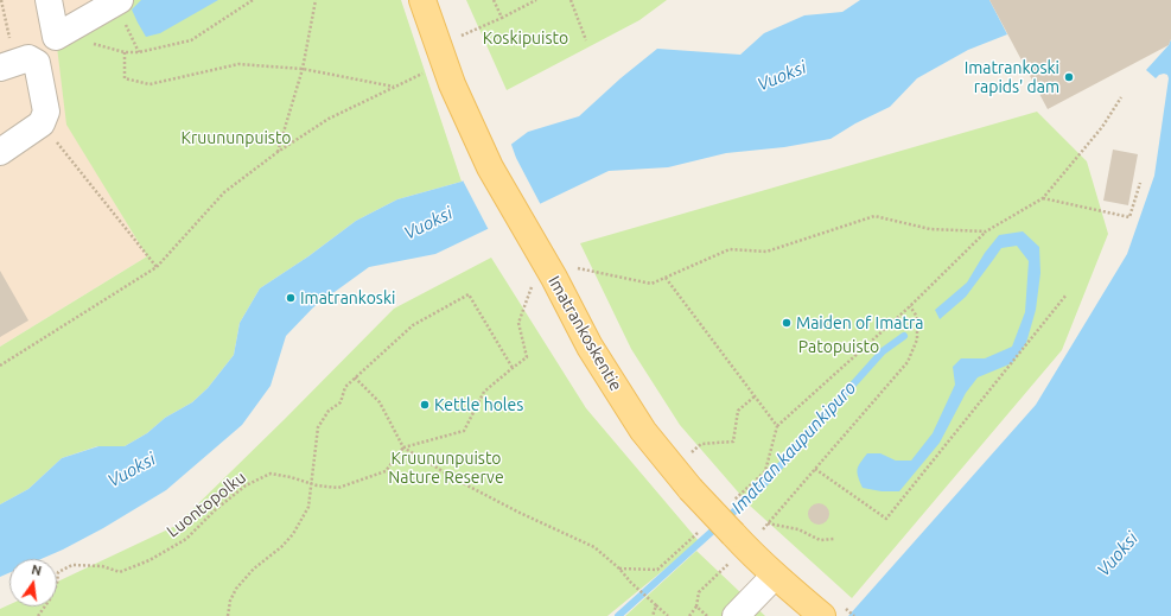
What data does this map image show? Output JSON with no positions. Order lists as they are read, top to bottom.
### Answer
{
  "streets": {
    "main road": ["Imatrankoskentie"],
    "path": ["Luontopolku"]
  },
  "water": ["Vuoksi", "Imatran kaupunkipuro"],
  "parks": [
    "Koskipuisto",
    "Kruununpuisto",
    "Patopuisto",
    "Kruununpuisto Nature Reserve"
  ],
  "places": [
    "Imatrankoski rapids' dam",
    "Imatrankoski",
    "Maiden of Imatra",
    "Kettle holes"
  ],
  "north": "top"
}
